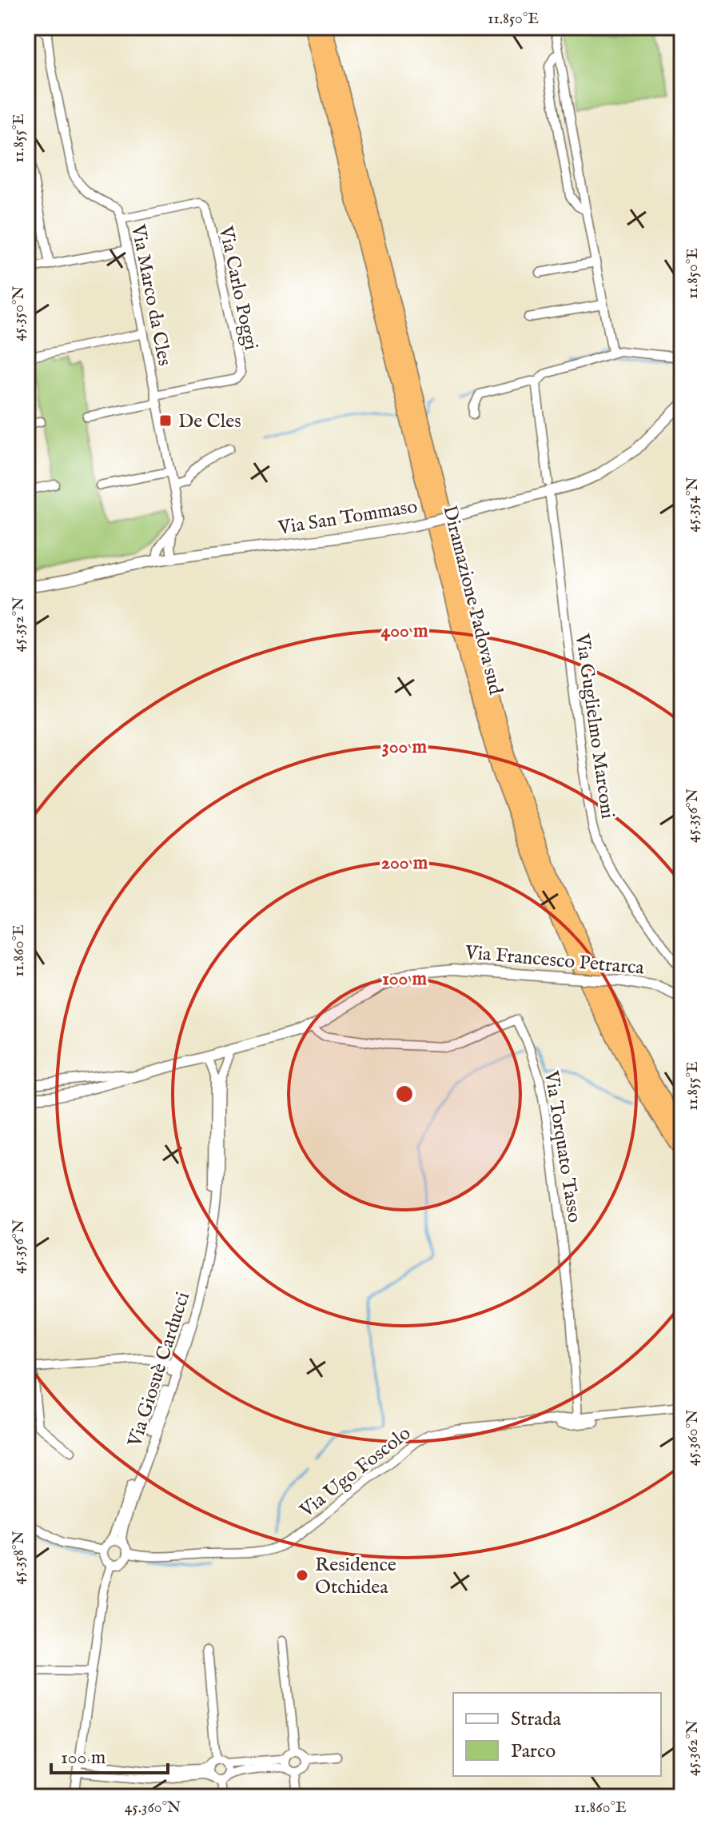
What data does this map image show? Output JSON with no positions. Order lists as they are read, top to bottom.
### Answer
{
  "streets": {
    "highway": ["Diramazione Padova sud"],
    "street": [
      "Via Carlo Poggi",
      "Via Marco da Cles",
      "Via San Tommaso",
      "Via Guglielmo Marconi",
      "Via Francesco Petrarca",
      "Via Torquato Tasso",
      "Via Giosuè Carducci",
      "Via Ugo Foscolo"
    ]
  },
  "crossings": [
    ["Via Carlo Poggi", "Via Marco da Cles"],
    ["Via Marco da Cles", "Via San Tommaso"],
    ["Via Francesco Petrarca", "Via Torquato Tasso"],
    ["Via Francesco Petrarca", "Via Giosuè Carducci"],
    ["Via Torquato Tasso", "Via Ugo Foscolo"],
    ["Via Giosuè Carducci", "Via Ugo Foscolo"]
  ],
  "places": {
    "transit": ["De Cles"],
    "other": ["Residence Otchidea"]
  },
  "legend": ["Strada", "Parco"],
  "scale_bar": "100 m",
  "coordinates": [
    "11.850°E",
    "11.855°E",
    "45.350°N",
    "45.354°N",
    "45.352°N",
    "45.356°N",
    "11.860°E",
    "45.360°N",
    "45.358°N",
    "45.362°N"
  ],
  "rings": [
    "400 m",
    "300 m",
    "200 m",
    "100 m"
  ]
}
